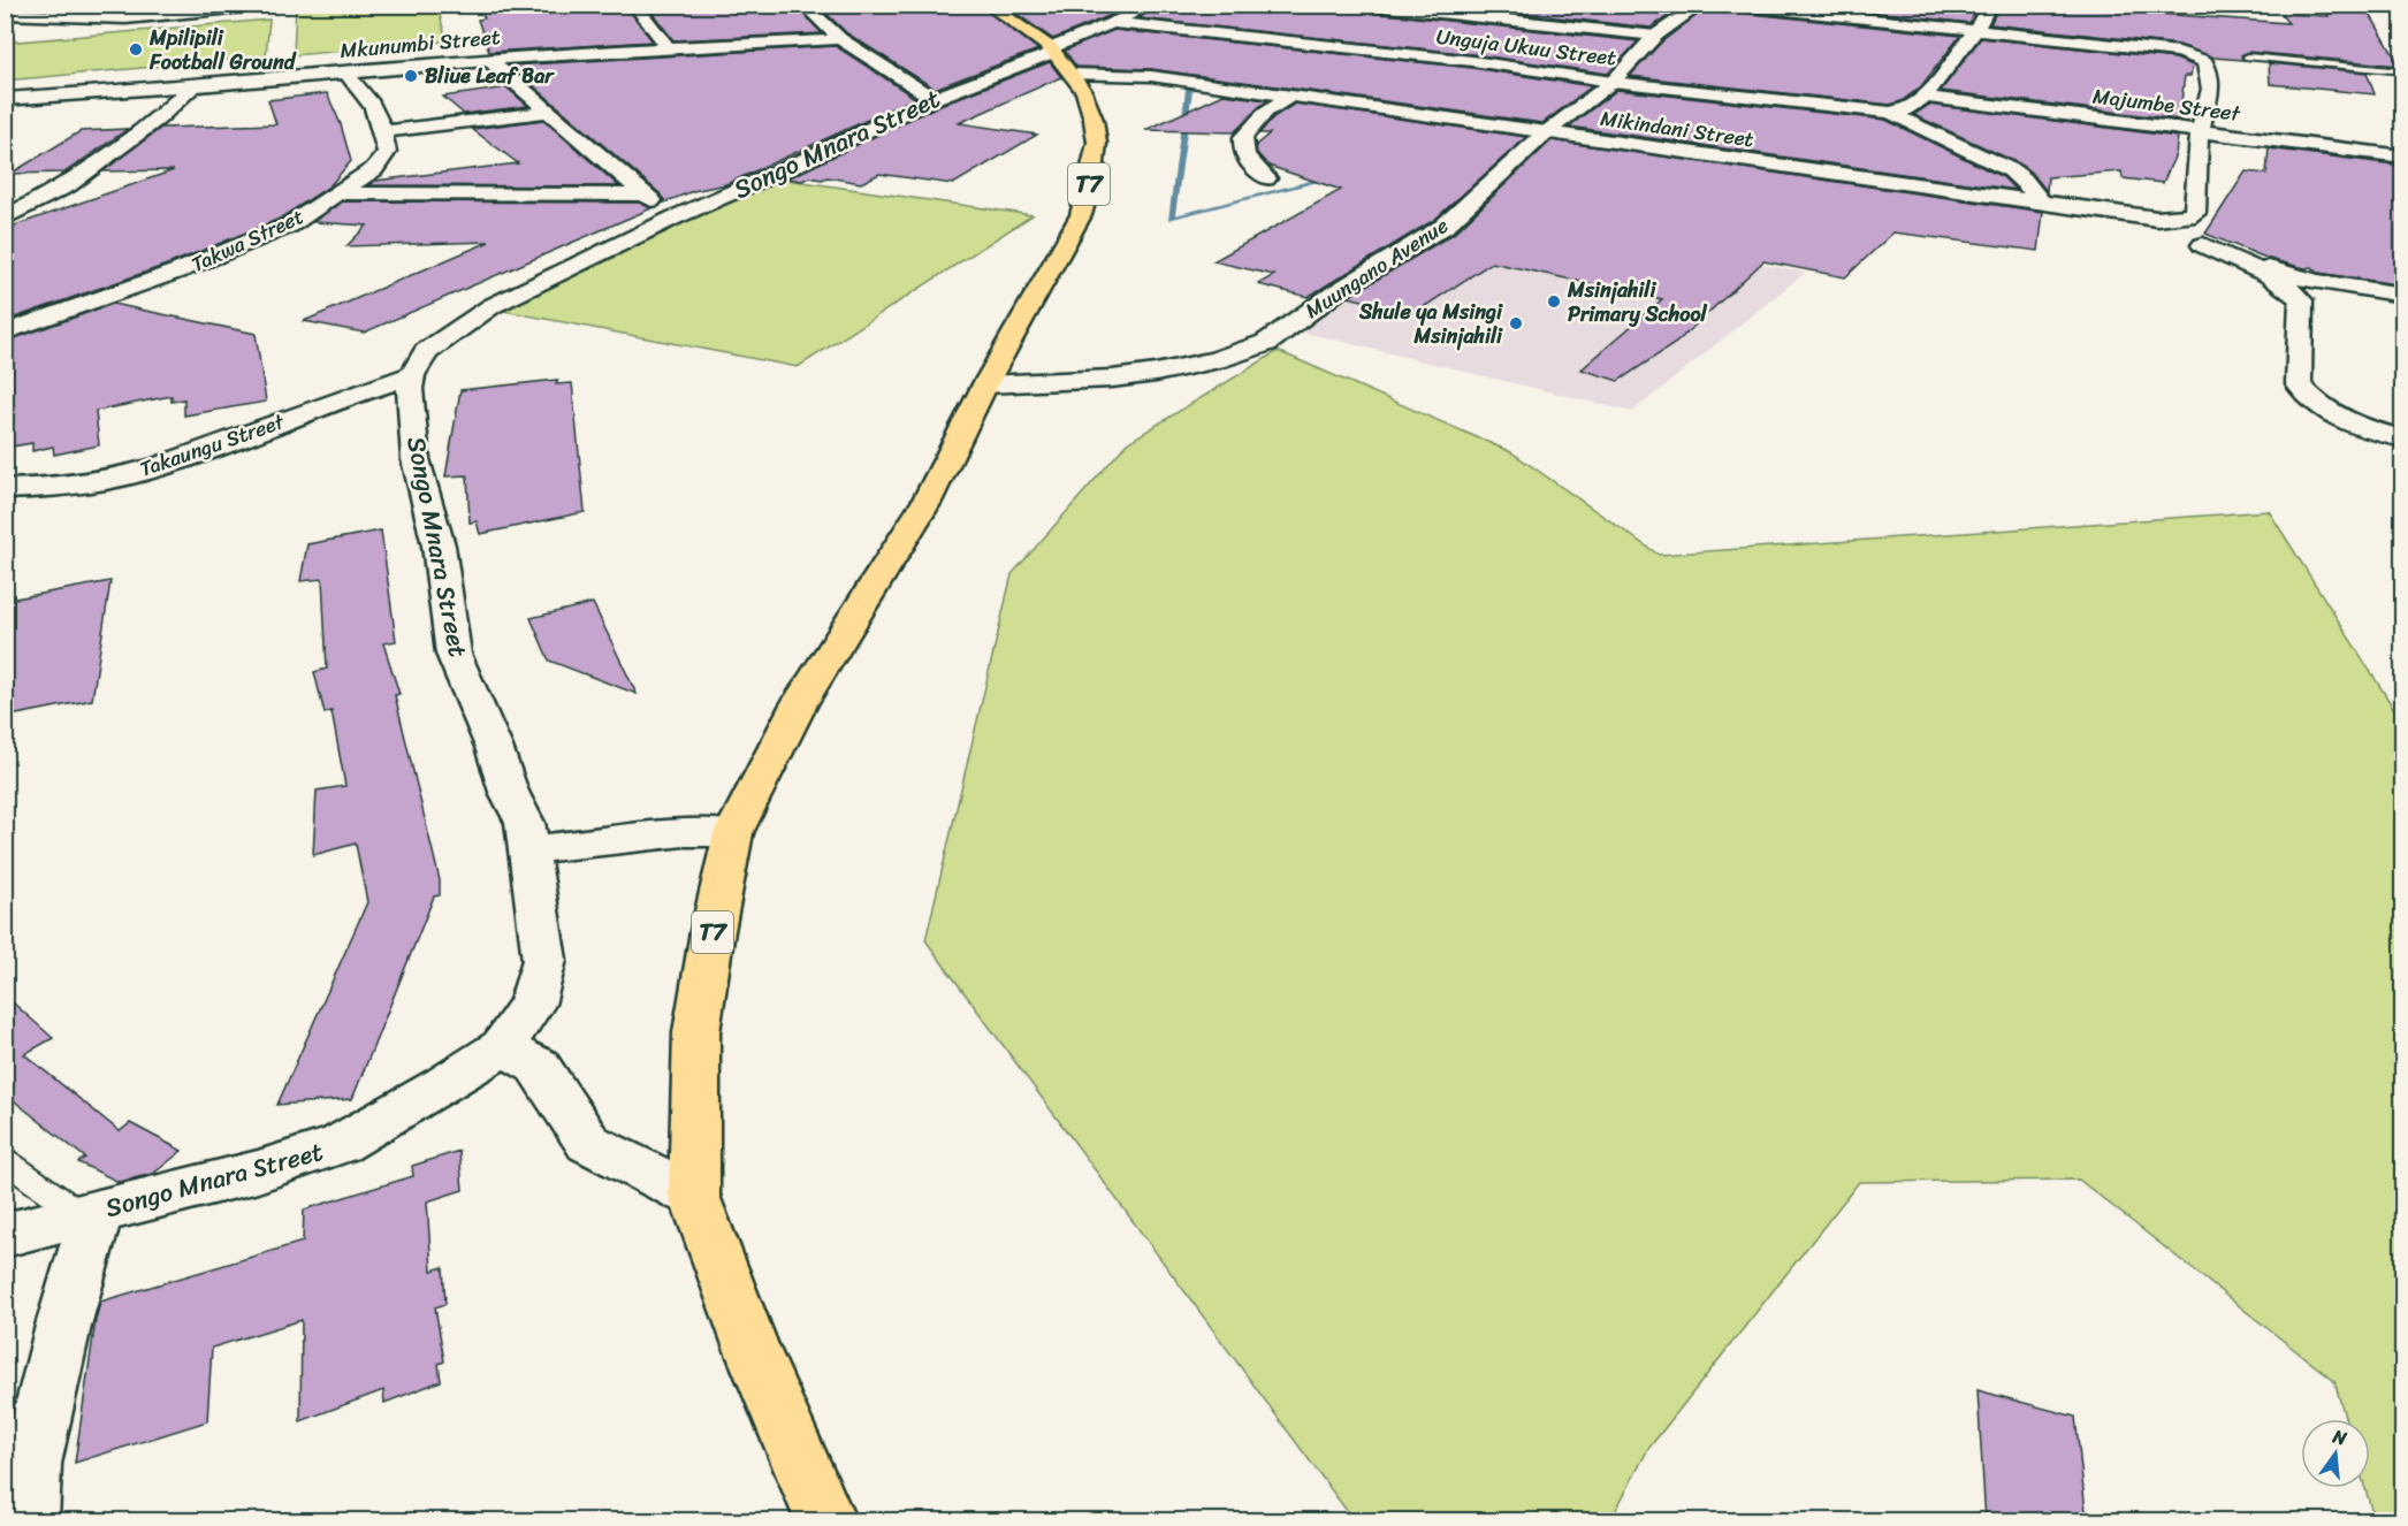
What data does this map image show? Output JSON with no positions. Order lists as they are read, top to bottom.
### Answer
{
  "streets": {
    "highway": ["T7"],
    "street": [
      "Mkunumbi Street",
      "Unguja Ukuu Street",
      "Majumbe Street",
      "Mikindani Street",
      "Songo Mnara Street",
      "Takwa Street",
      "Muungano Avenue",
      "Takaungu Street"
    ]
  },
  "crossings": [
    ["Unguja Ukuu Street", "Songo Mnara Street"],
    ["Unguja Ukuu Street", "Muungano Avenue"],
    ["Majumbe Street", "Mikindani Street"],
    ["Mikindani Street", "Songo Mnara Street"],
    ["Mikindani Street", "T7"],
    ["Mikindani Street", "Muungano Avenue"],
    ["Songo Mnara Street", "T7"],
    ["Songo Mnara Street", "Takaungu Street"],
    ["T7", "Muungano Avenue"]
  ],
  "places": [
    "Mpilipili Football Ground",
    "Bliue Leaf Bar",
    "Msinjahili Primary School",
    "Shule ya Msingi Msinjahili"
  ],
  "north": "top"
}
